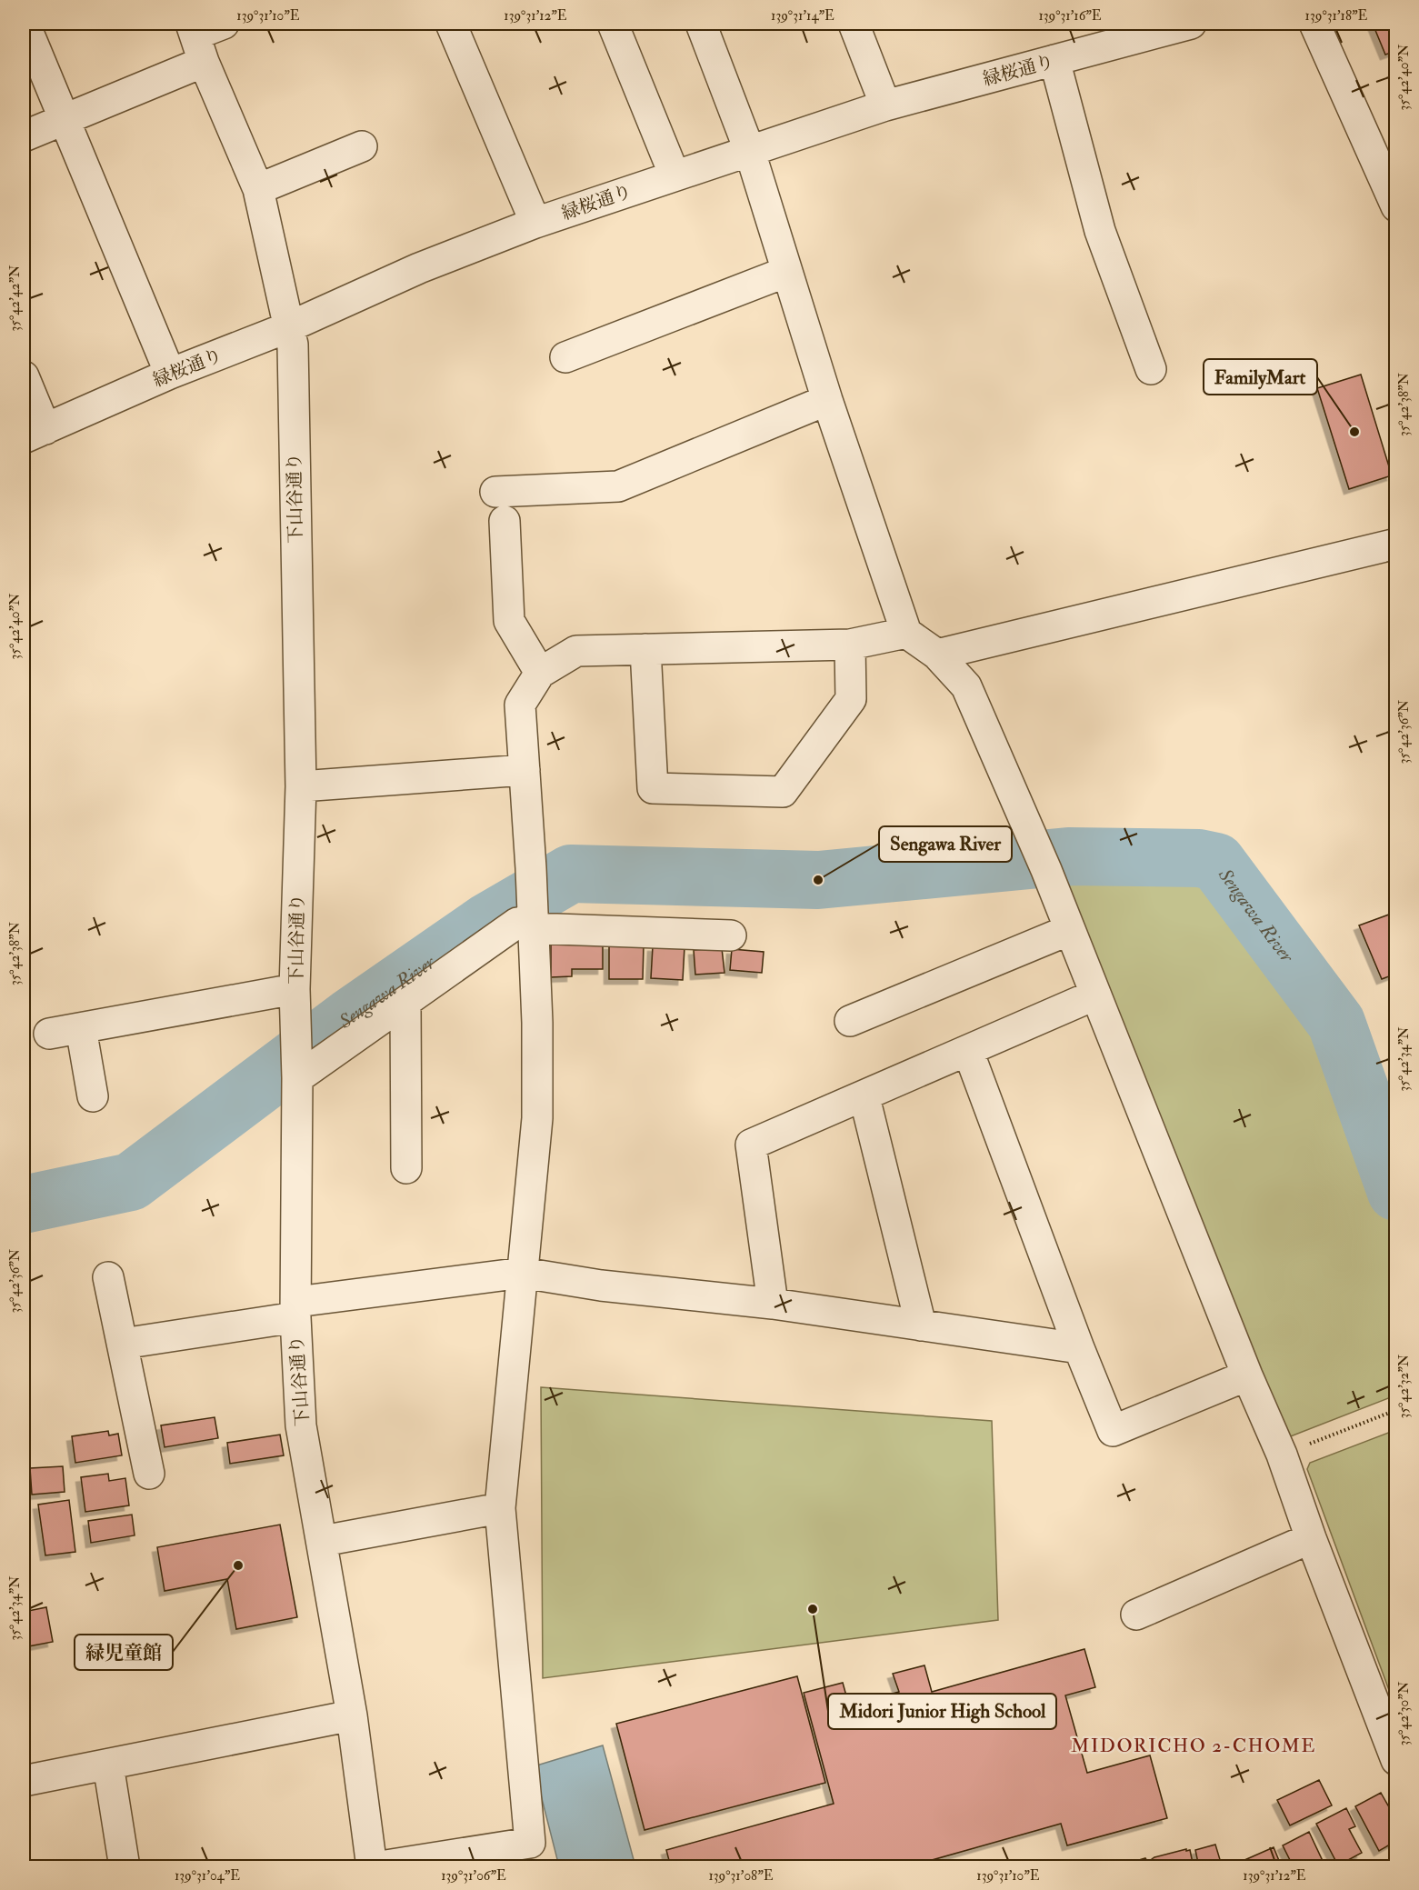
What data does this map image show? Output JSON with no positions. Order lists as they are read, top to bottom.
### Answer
{
  "streets": {
    "street": ["緑桜通り", "下山谷通り"]
  },
  "crossings": [
    ["緑桜通り", "下山谷通り"]
  ],
  "districts": ["MIDORICHO 2-CHOME"],
  "water": ["Sengawa River"],
  "places": [
    "FamilyMart",
    "Sengawa River",
    "緑児童館",
    "Midori Junior High School"
  ],
  "coordinates": [
    "139°31'10\"E",
    "139°31'12\"E",
    "139°31'14\"E",
    "139°31'16\"E",
    "139°31'18\"E",
    "35°42'40\"N",
    "35°42'42\"N",
    "35°42'38\"N",
    "35°42'36\"N",
    "35°42'34\"N",
    "35°42'32\"N",
    "35°42'30\"N",
    "139°31'04\"E",
    "139°31'06\"E",
    "139°31'08\"E"
  ]
}
